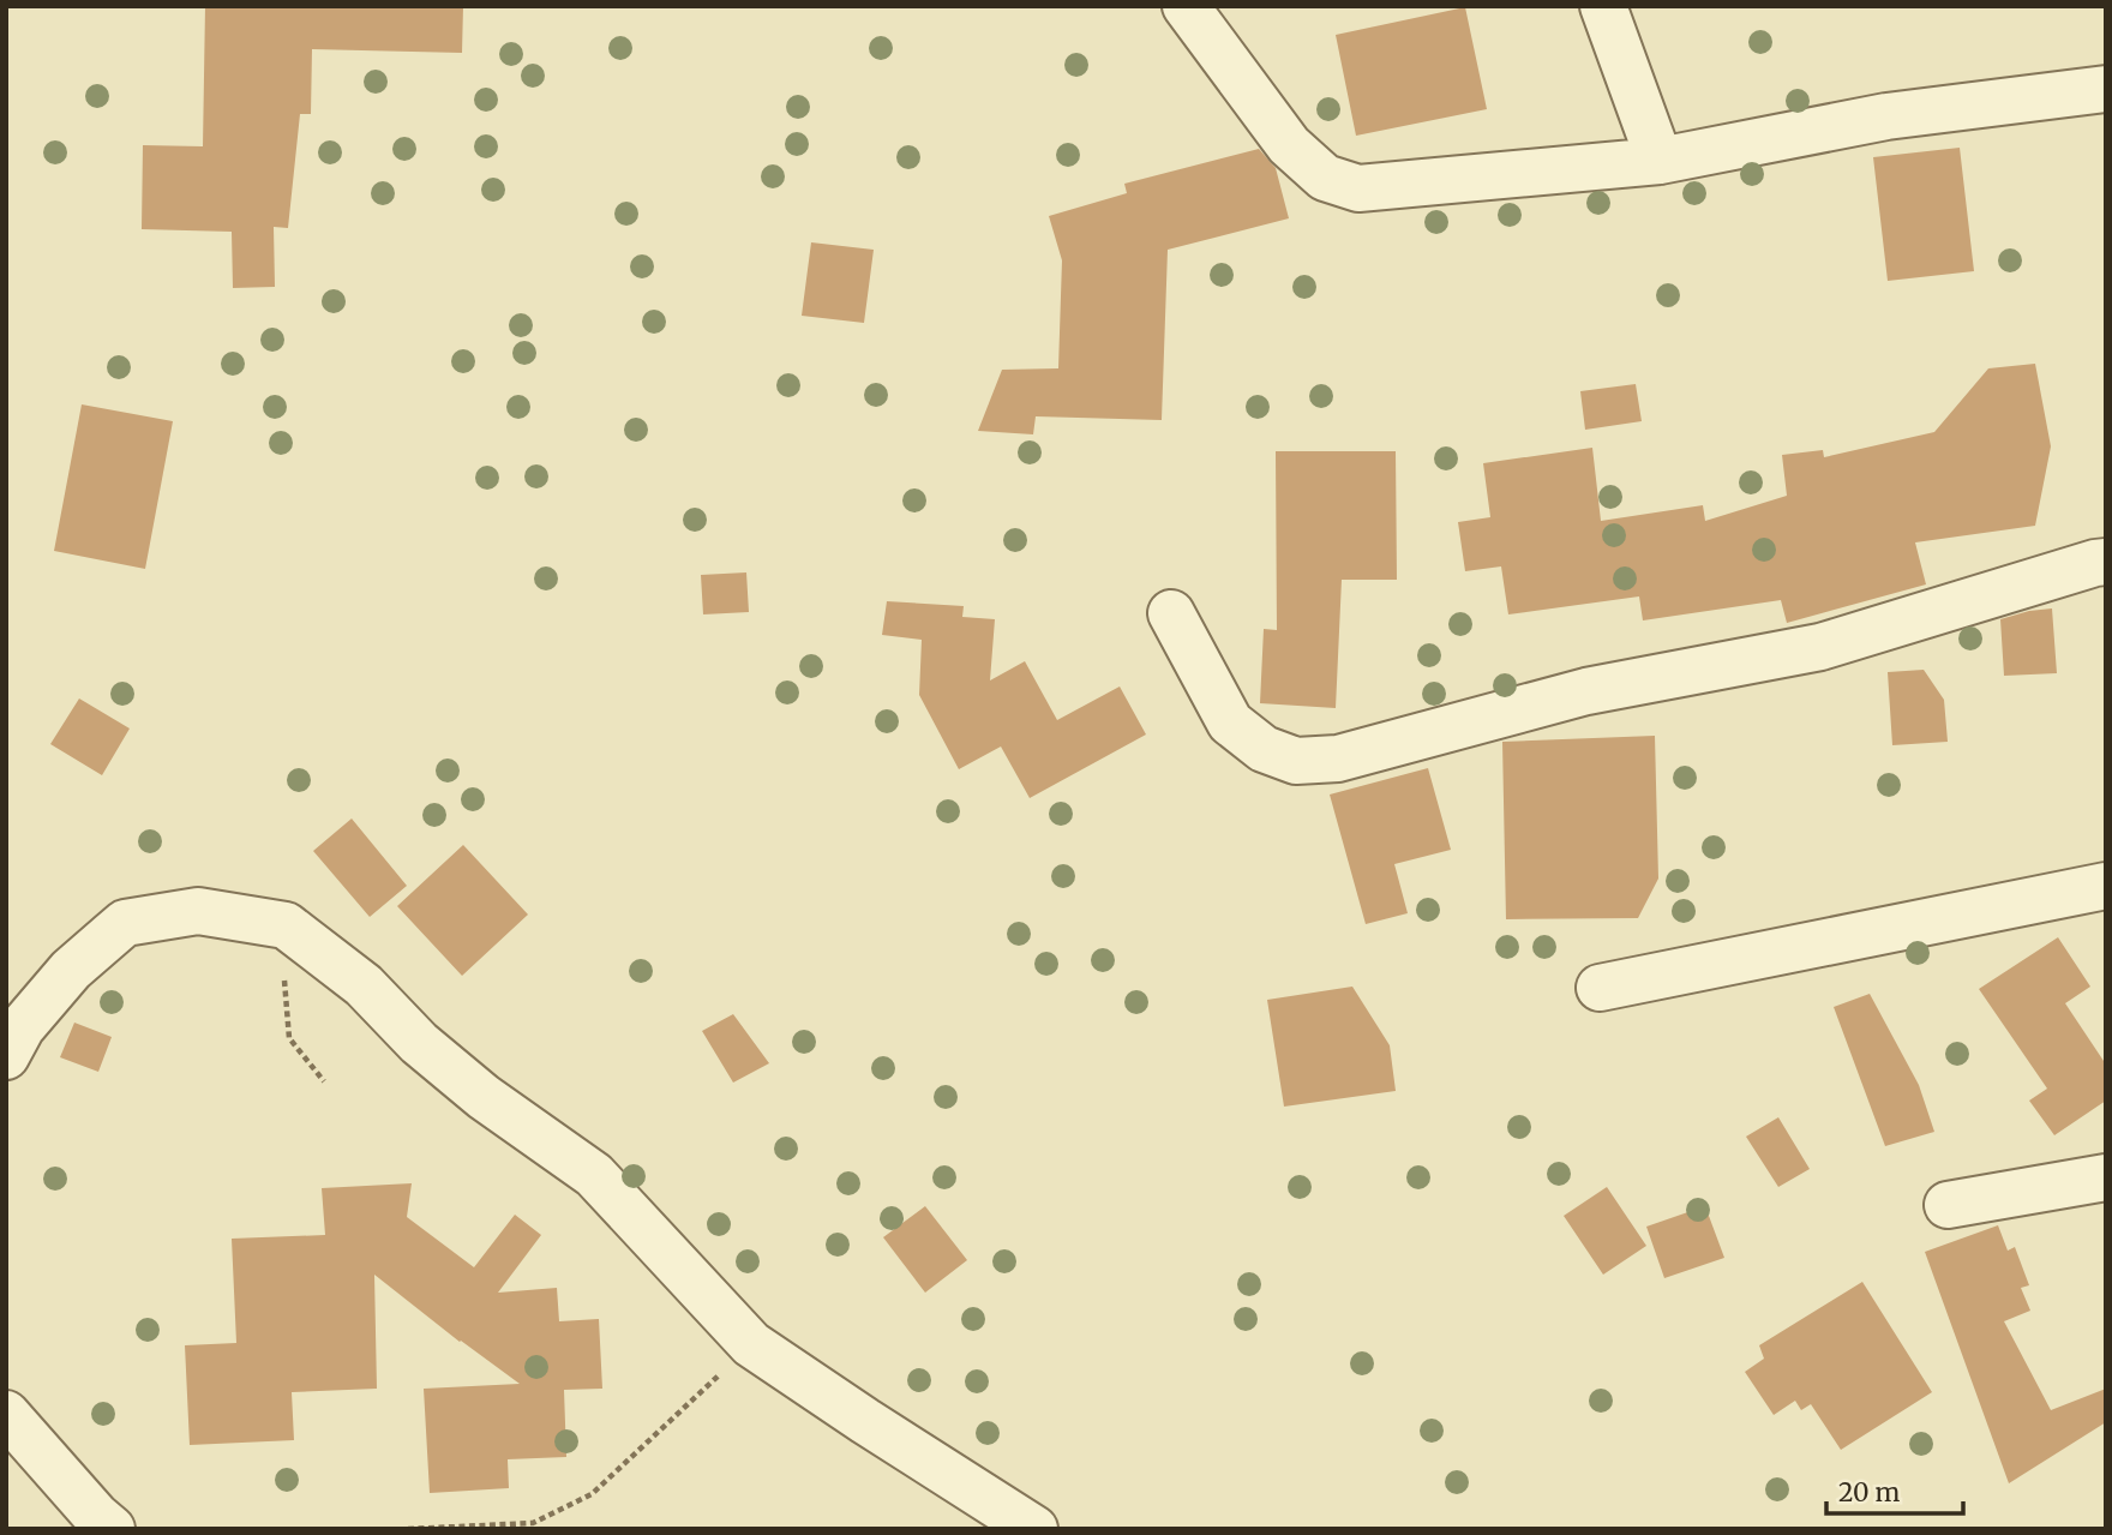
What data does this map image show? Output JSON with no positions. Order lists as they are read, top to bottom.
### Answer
{
  "scale_bar": "20 m"
}
